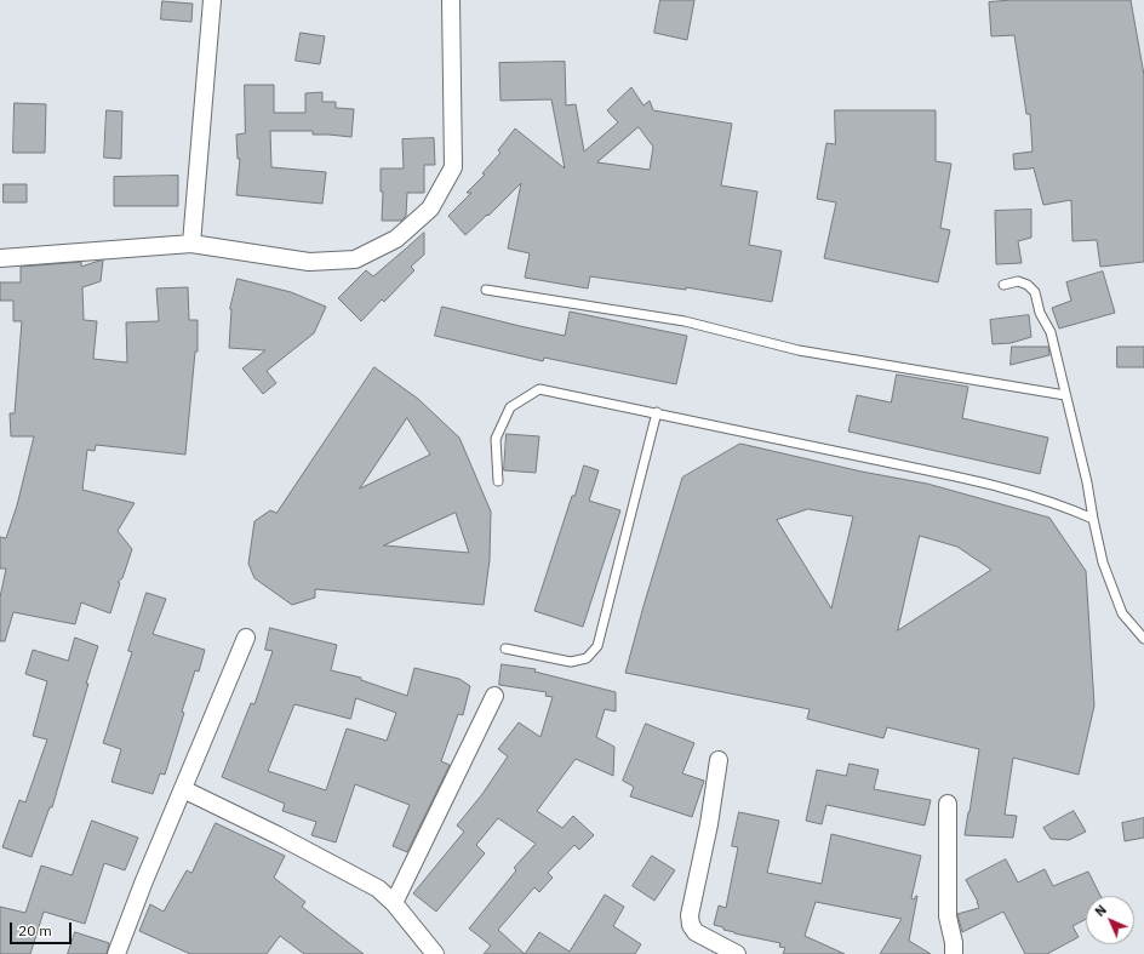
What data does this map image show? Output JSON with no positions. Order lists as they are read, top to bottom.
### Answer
{
  "scale_bar": "20 m",
  "north": "top left"
}
